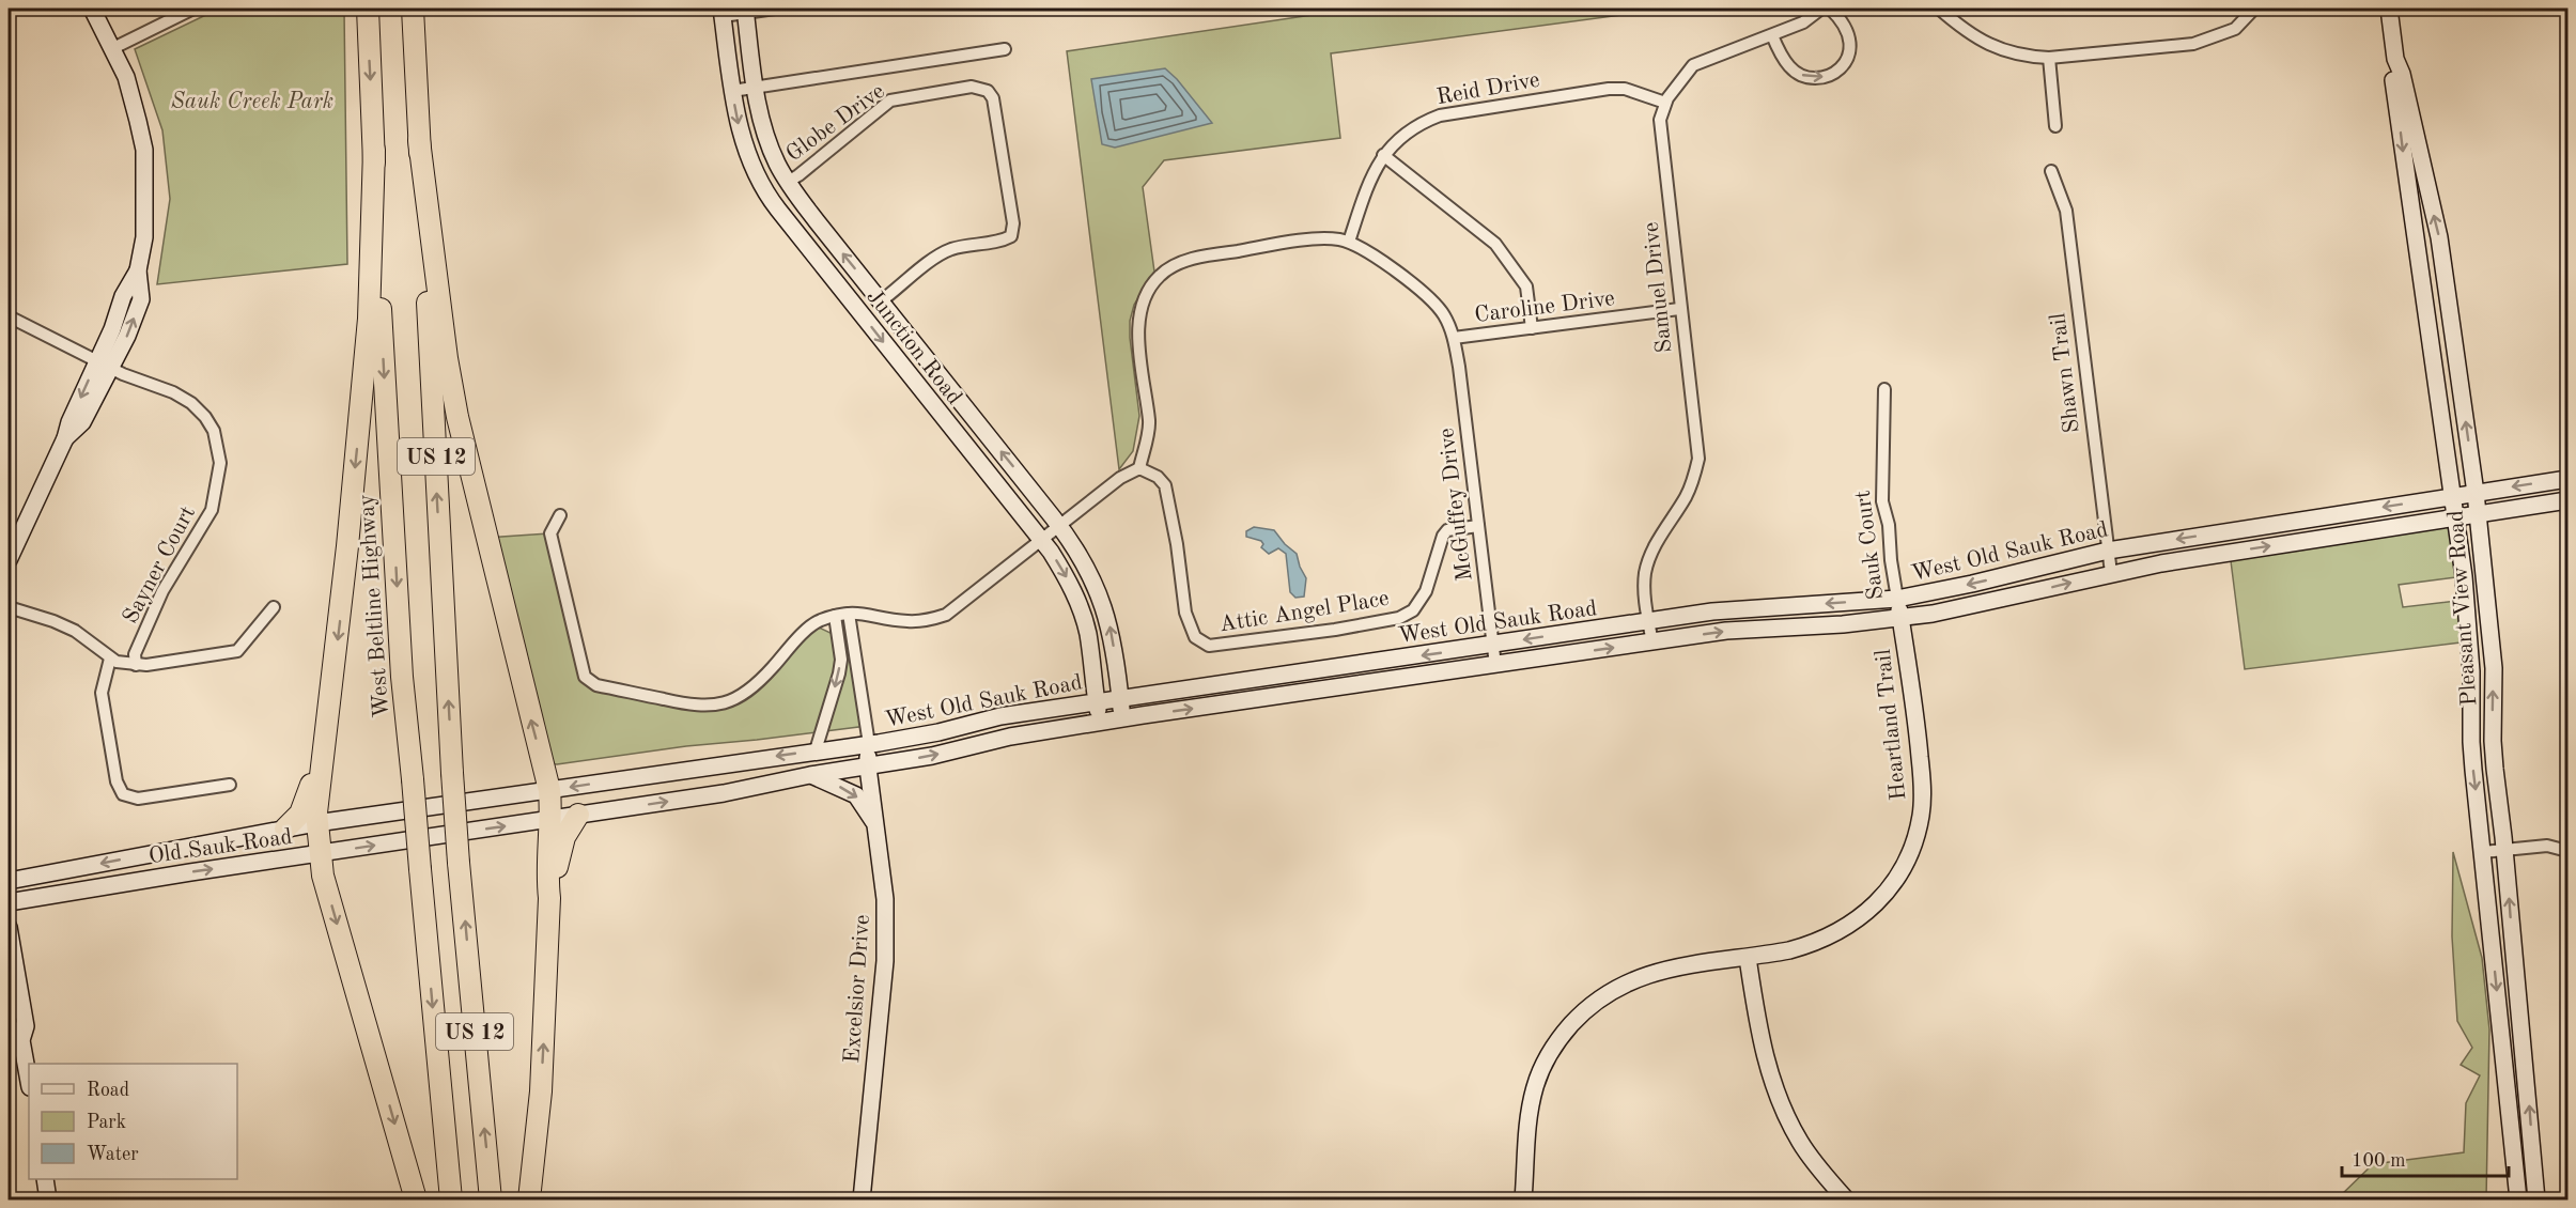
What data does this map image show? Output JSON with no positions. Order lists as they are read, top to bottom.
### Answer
{
  "streets": {
    "highway": ["US 12", "West Beltline Highway"],
    "street": [
      "Reid Drive",
      "Globe Drive",
      "Samuel Drive",
      "Caroline Drive",
      "Junction Road",
      "Shawn Trail",
      "McGuffey Drive",
      "Sauk Court",
      "West Old Sauk Road",
      "Sayner Court",
      "Pleasant View Road",
      "Attic Angel Place",
      "Heartland Trail",
      "Old Sauk Road",
      "Excelsior Drive"
    ]
  },
  "crossings": [
    ["Reid Drive", "Samuel Drive"],
    ["Globe Drive", "Junction Road"],
    ["Samuel Drive", "Caroline Drive"],
    ["Samuel Drive", "West Old Sauk Road"],
    ["Caroline Drive", "McGuffey Drive"],
    ["Junction Road", "West Old Sauk Road"],
    ["Shawn Trail", "West Old Sauk Road"],
    ["McGuffey Drive", "West Old Sauk Road"],
    ["McGuffey Drive", "Attic Angel Place"],
    ["Sauk Court", "West Old Sauk Road"],
    ["Sauk Court", "Heartland Trail"],
    ["West Old Sauk Road", "Pleasant View Road"],
    ["West Old Sauk Road", "Heartland Trail"],
    ["West Old Sauk Road", "Old Sauk Road"],
    ["West Old Sauk Road", "Excelsior Drive"]
  ],
  "parks": ["Sauk Creek Park"],
  "legend": ["Road", "Park", "Water"],
  "scale_bar": "100 m"
}
